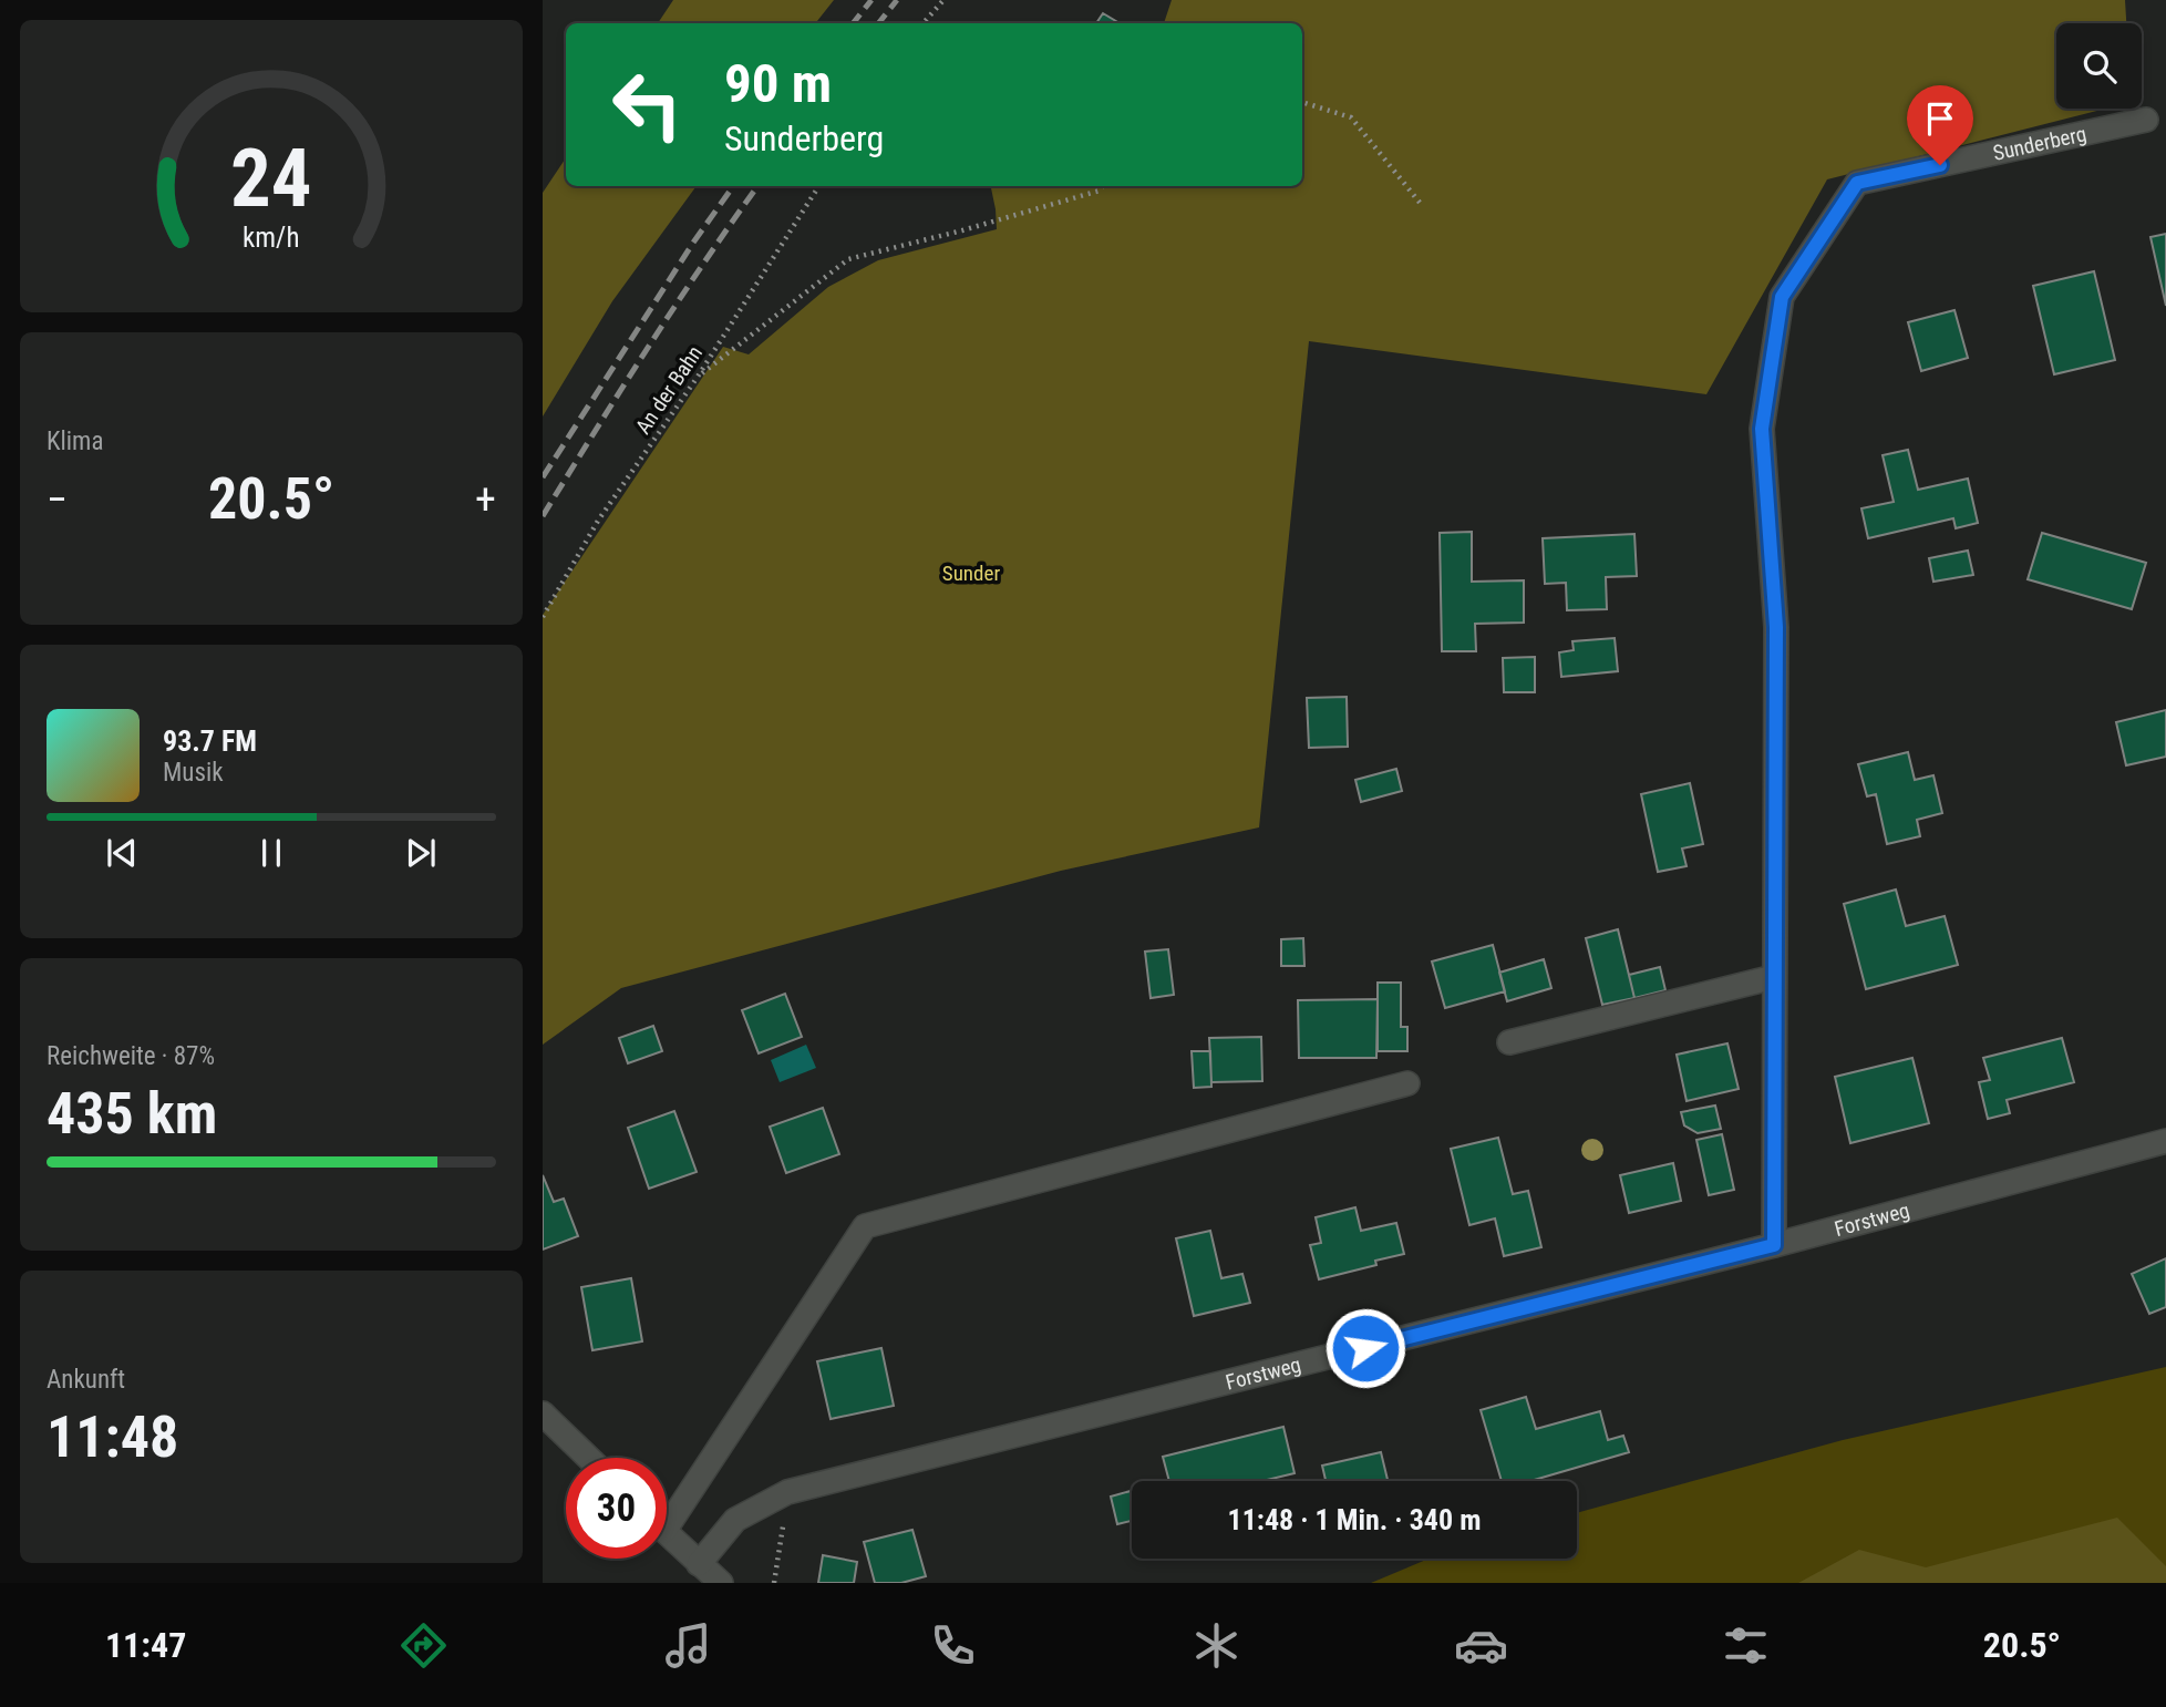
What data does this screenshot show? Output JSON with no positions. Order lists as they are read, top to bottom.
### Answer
{
  "streets": {
    "street": ["Sunderberg", "Forstweg"],
    "path": ["An der Bahn"]
  },
  "crossings": [
    ["Sunderberg", "Forstweg"]
  ],
  "parks": ["Sunder"],
  "page": {
    "turn": ["90 m", "Sunderberg"],
    "tile": [
      "Klima",
      ["Reichweite · 87%", "435 km"],
      ["Ankunft", "11:48"]
    ],
    "heat": ["−", "20.5°", "+"],
    "song": ["93.7 FM", "Musik"],
    "limit": "30",
    "trip": "11:48 · 1 Min. · 340 m",
    "tabs": ["11:47", "20.5°"],
    "gauge": ["24", "km/h"]
  }
}
